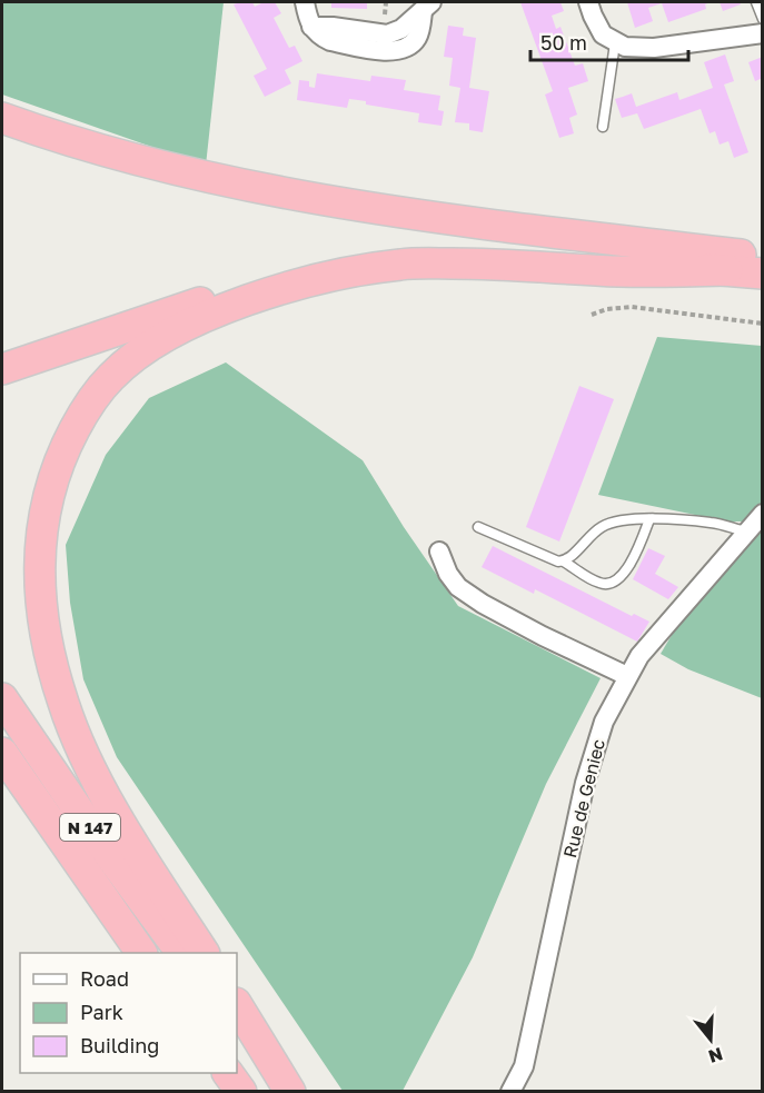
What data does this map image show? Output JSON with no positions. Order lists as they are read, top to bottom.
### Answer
{
  "streets": {
    "highway": ["N 147"],
    "street": ["Rue de Geniec"]
  },
  "legend": ["Road", "Park", "Building"],
  "scale_bar": "50 m",
  "north": "bottom"
}
